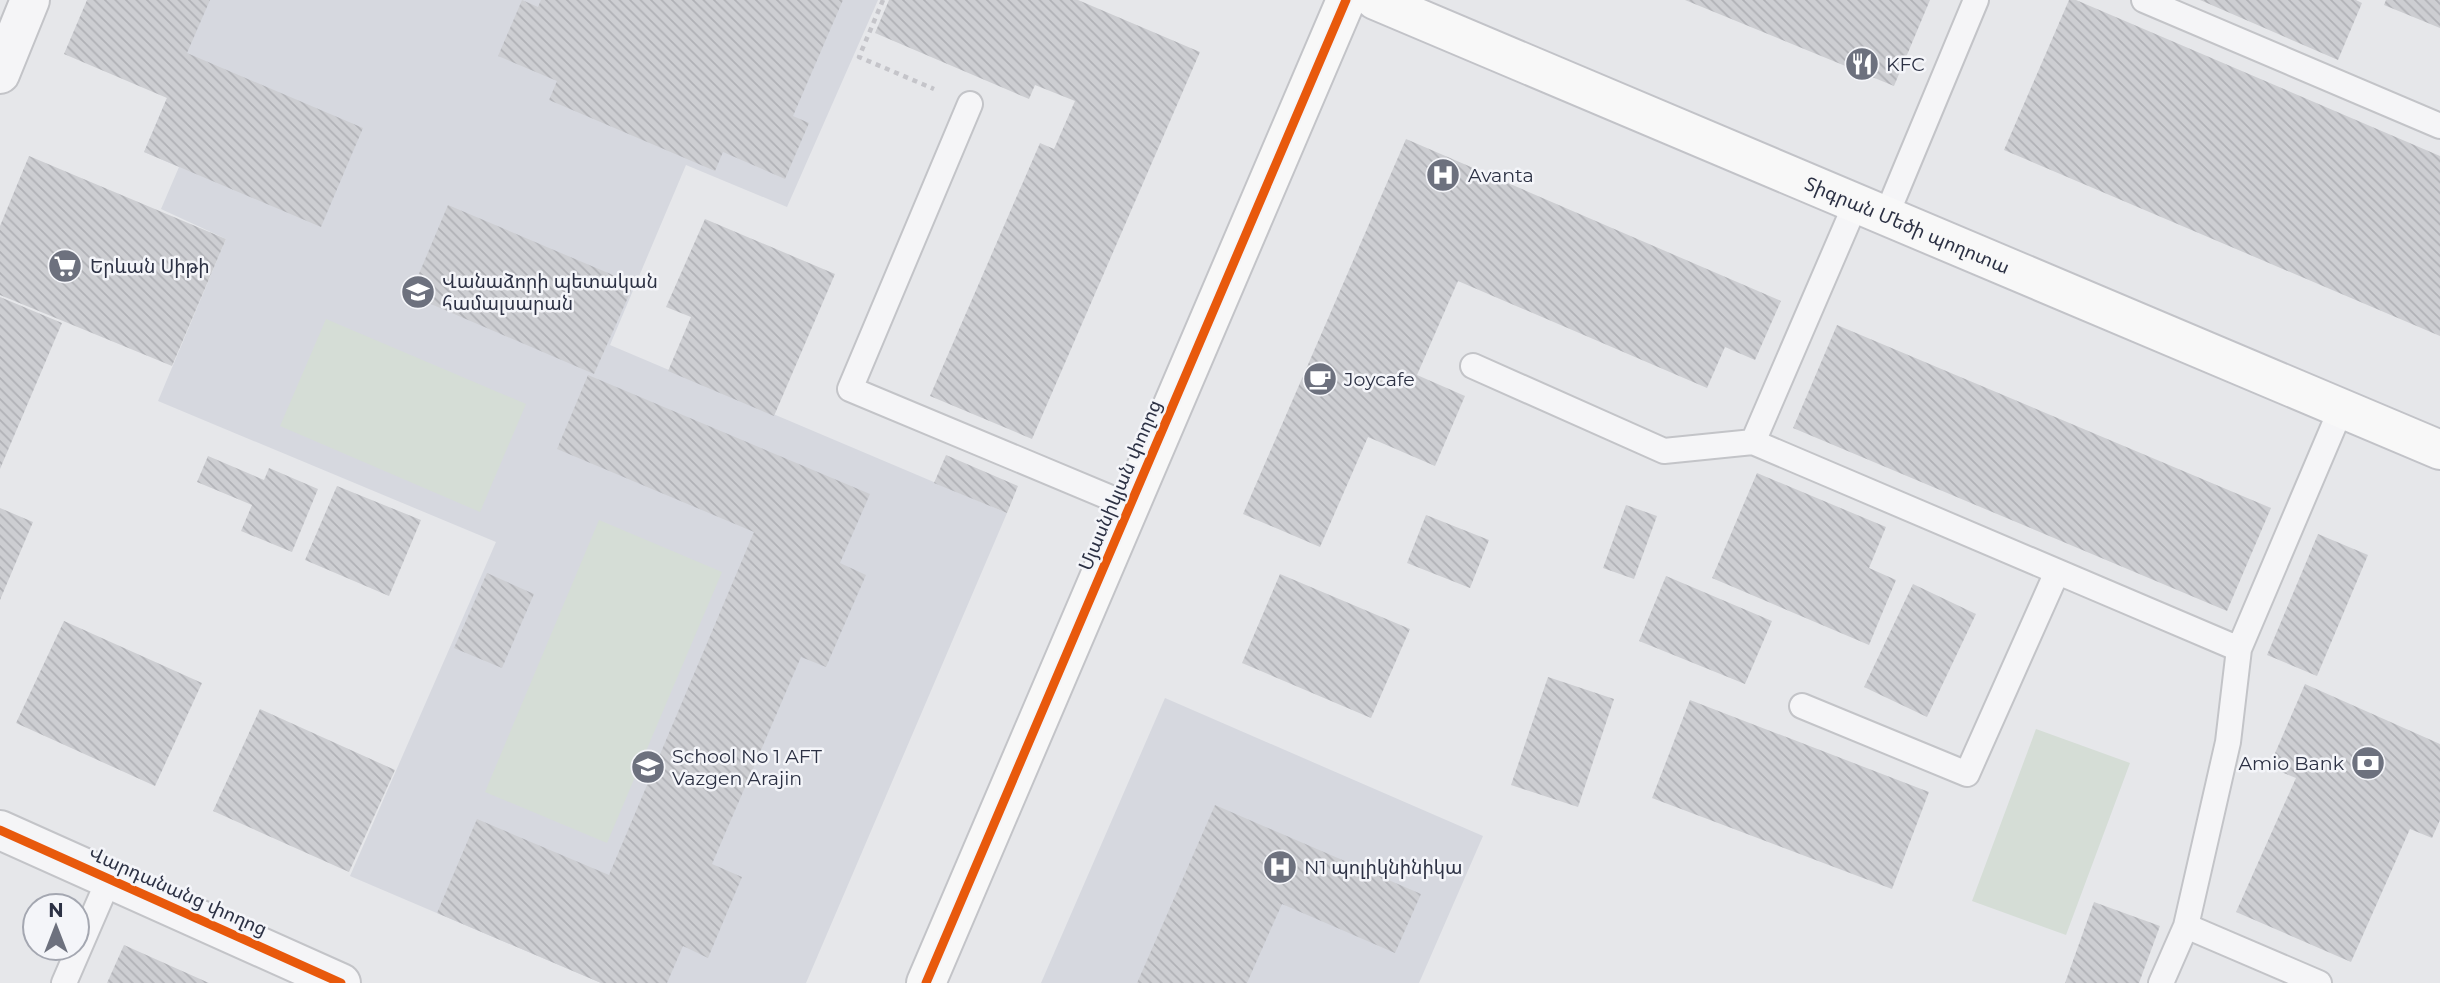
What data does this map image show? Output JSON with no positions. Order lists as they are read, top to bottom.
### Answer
{
  "streets": {
    "main road": ["Տիգրան Մեծի պողոտա", "Մյասնիկյան փողոց"],
    "street": ["Վարդանանց փողոց"]
  },
  "places": {
    "restaurant": ["KFC"],
    "hospital": ["Avanta", "N1 պոլիկնինիկա"],
    "supermarket": ["Երևան Սիթի"],
    "school or university": ["Վանաձորի պետական համալսարան", "School No 1 AFT Vazgen Arajin"],
    "cafe": ["Joycafe"],
    "bank": ["Amio Bank"]
  },
  "north": "top"
}
